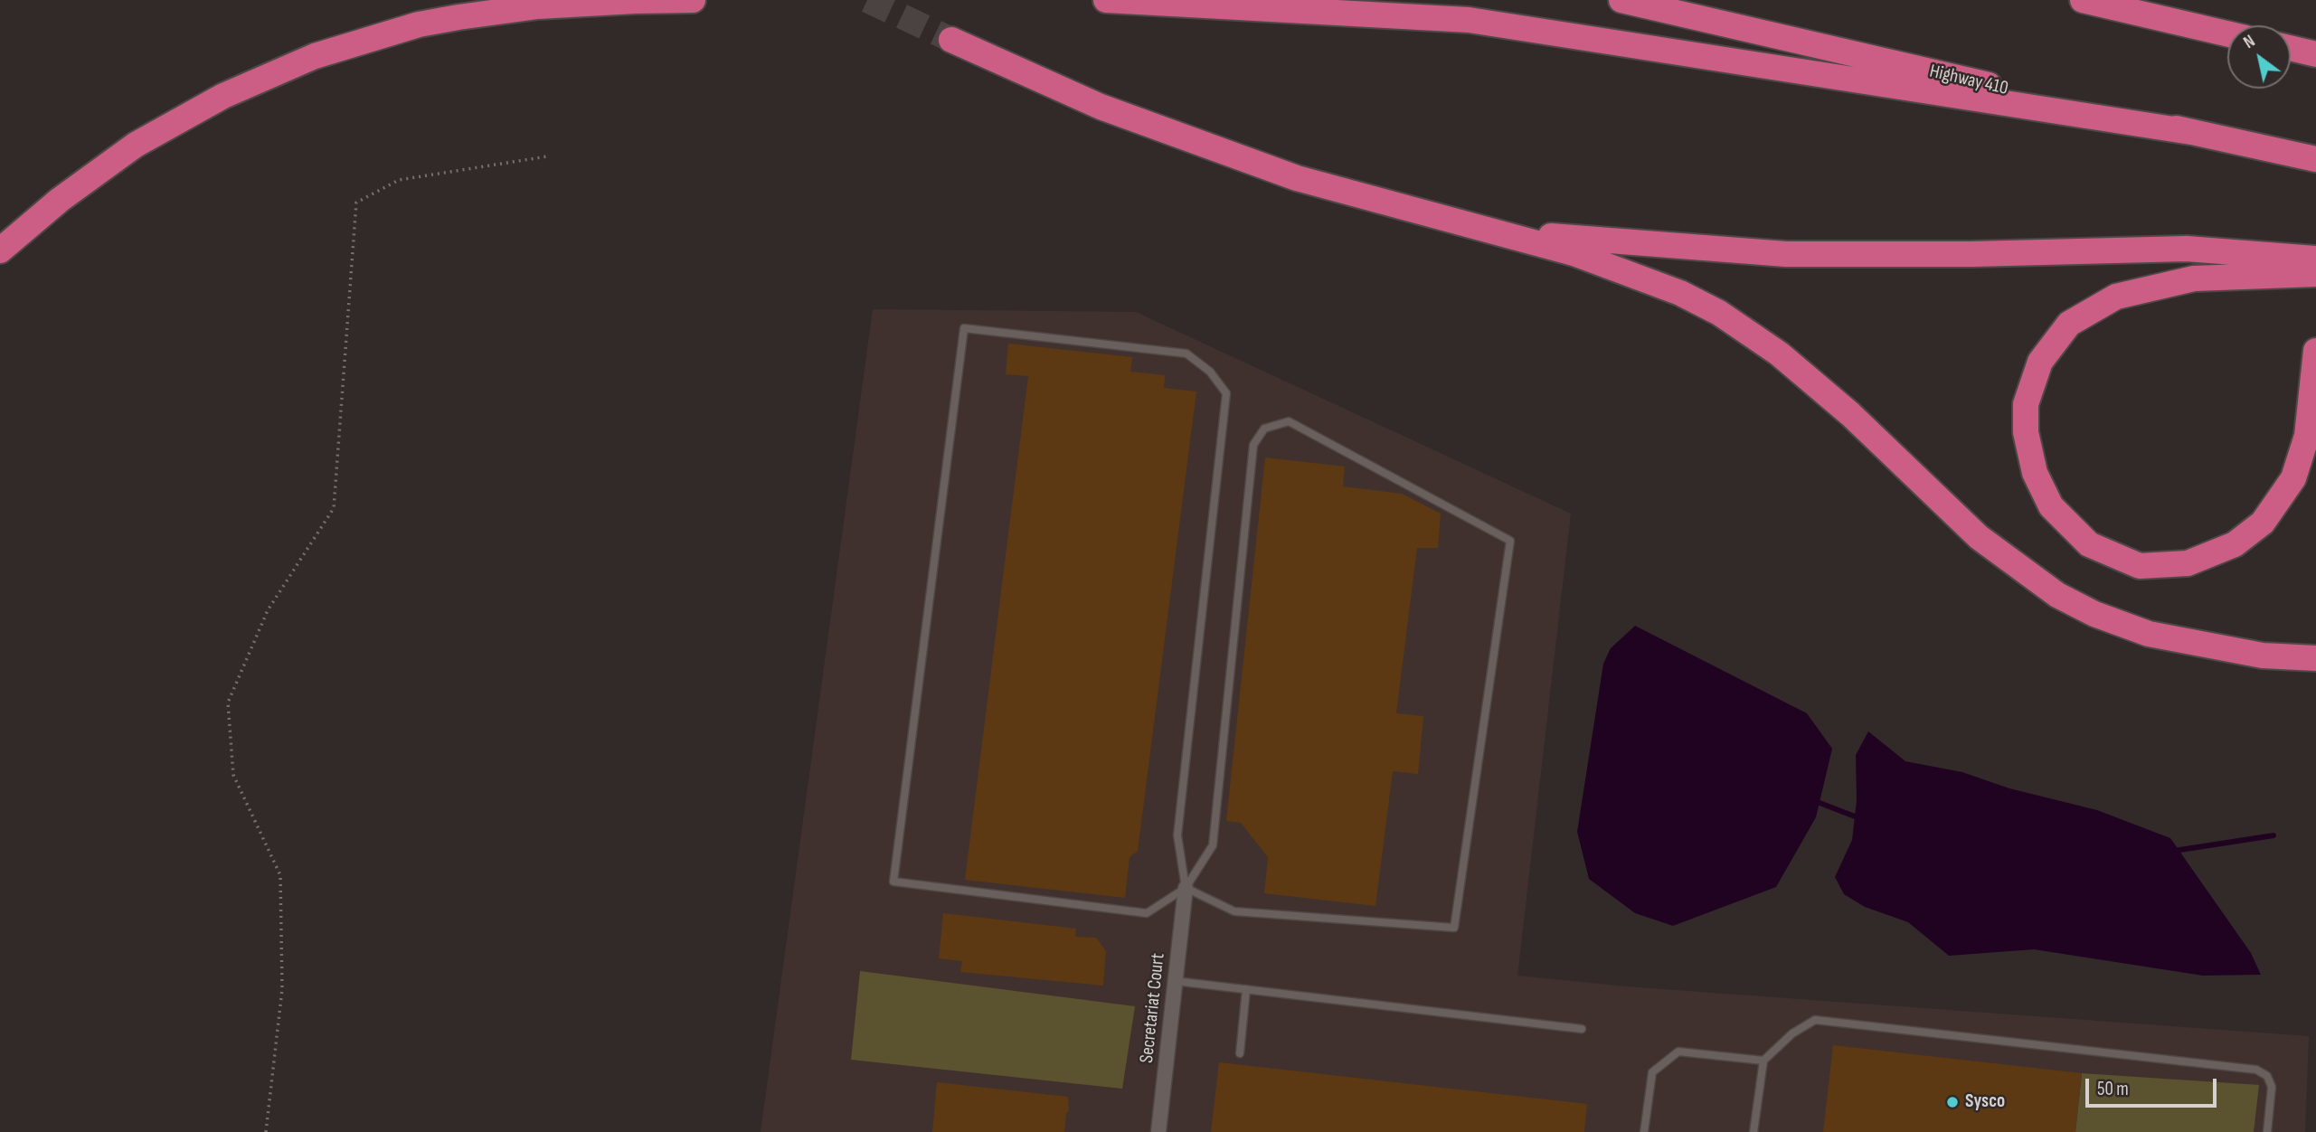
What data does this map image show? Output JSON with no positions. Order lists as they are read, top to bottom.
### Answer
{
  "streets": {
    "highway": ["Highway 410"],
    "street": ["Secretariat Court"]
  },
  "places": ["Sysco"],
  "scale_bar": "50 m",
  "north": "top left"
}
